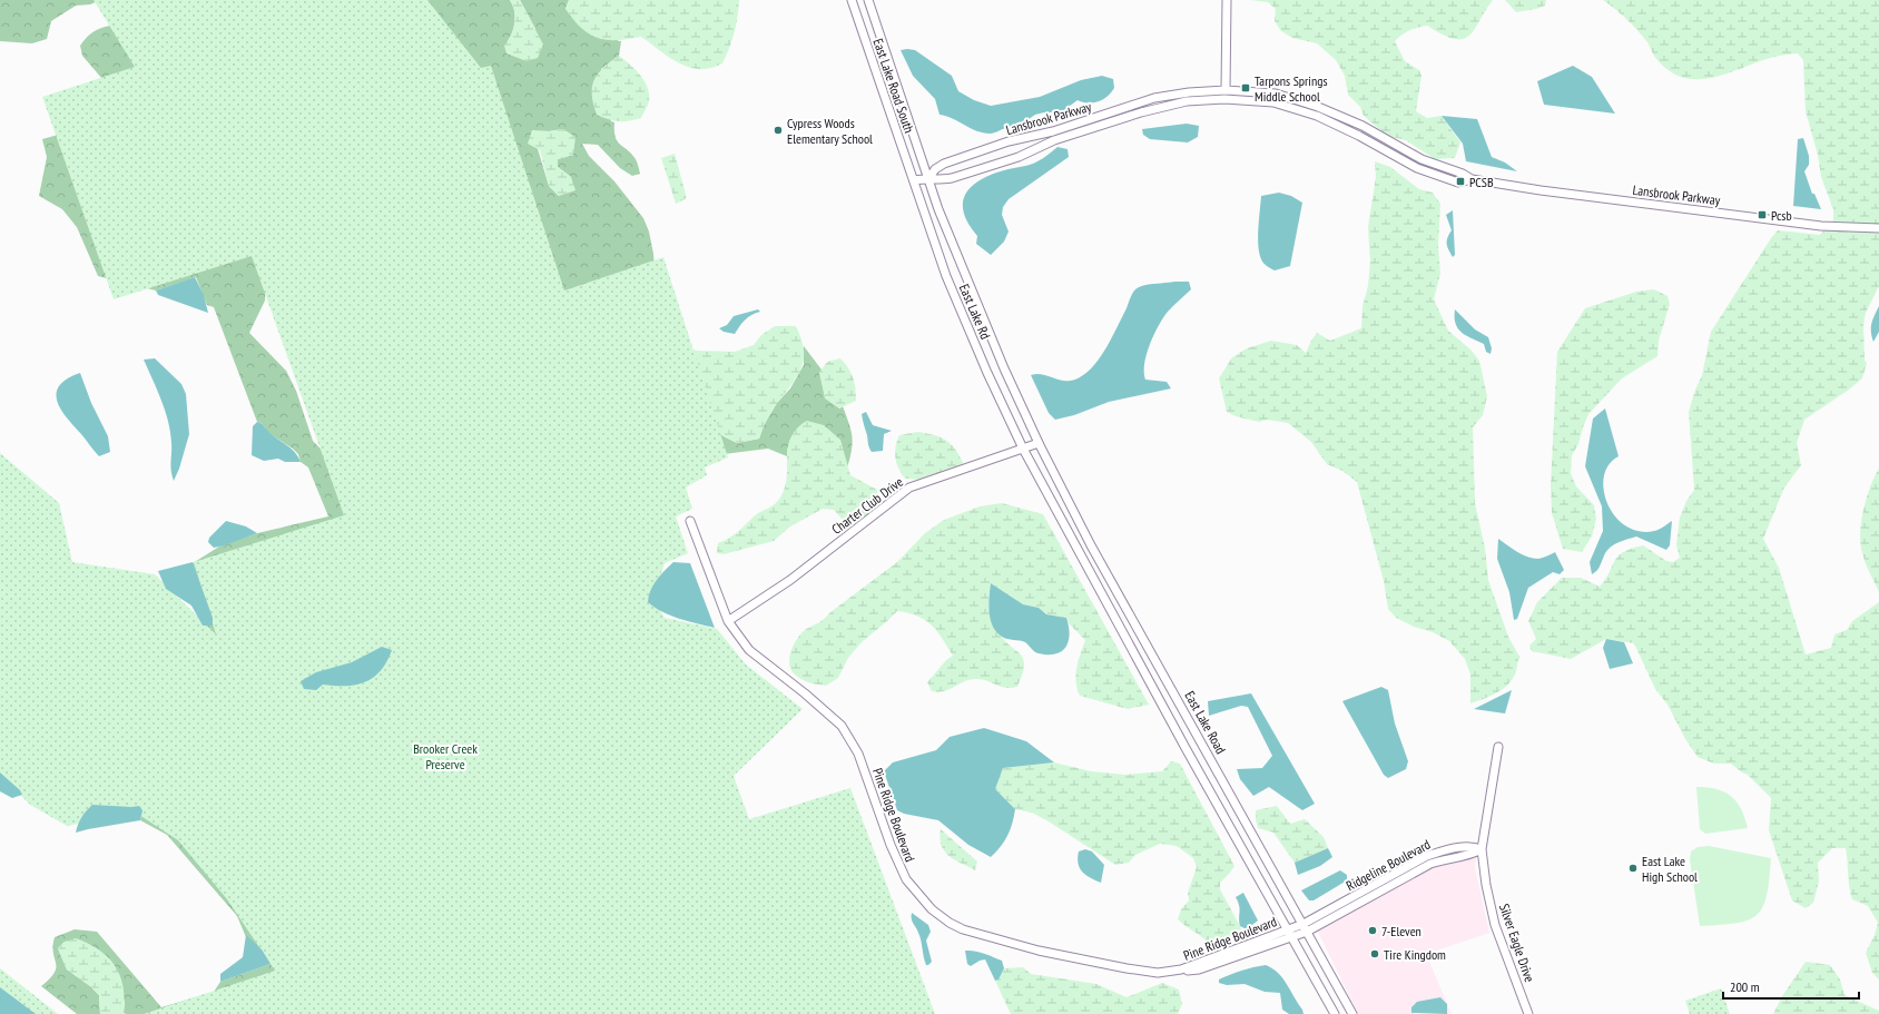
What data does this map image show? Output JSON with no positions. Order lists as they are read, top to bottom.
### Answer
{
  "streets": {
    "street": [
      "East Lake Road South",
      "Lansbrook Parkway",
      "East Lake Rd",
      "Charter Club Drive",
      "East Lake Road",
      "Pine Ridge Boulevard",
      "Ridgeline Boulevard",
      "Silver Eagle Drive"
    ]
  },
  "crossings": [
    ["East Lake Road South", "East Lake Rd"],
    ["Lansbrook Parkway", "East Lake Rd"],
    ["East Lake Rd", "Charter Club Drive"],
    ["East Lake Rd", "East Lake Road"],
    ["Charter Club Drive", "East Lake Road"],
    ["Charter Club Drive", "Pine Ridge Boulevard"],
    ["East Lake Road", "Ridgeline Boulevard"],
    ["Pine Ridge Boulevard", "Ridgeline Boulevard"],
    ["Ridgeline Boulevard", "Silver Eagle Drive"]
  ],
  "parks": ["Brooker Creek Preserve"],
  "places": {
    "transit": ["Tarpons Springs Middle School", "PCSB", "Pcsb"],
    "other": [
      "Cypress Woods Elementary School",
      "East Lake High School",
      "7-Eleven",
      "Tire Kingdom"
    ]
  },
  "scale_bar": "200 m"
}
